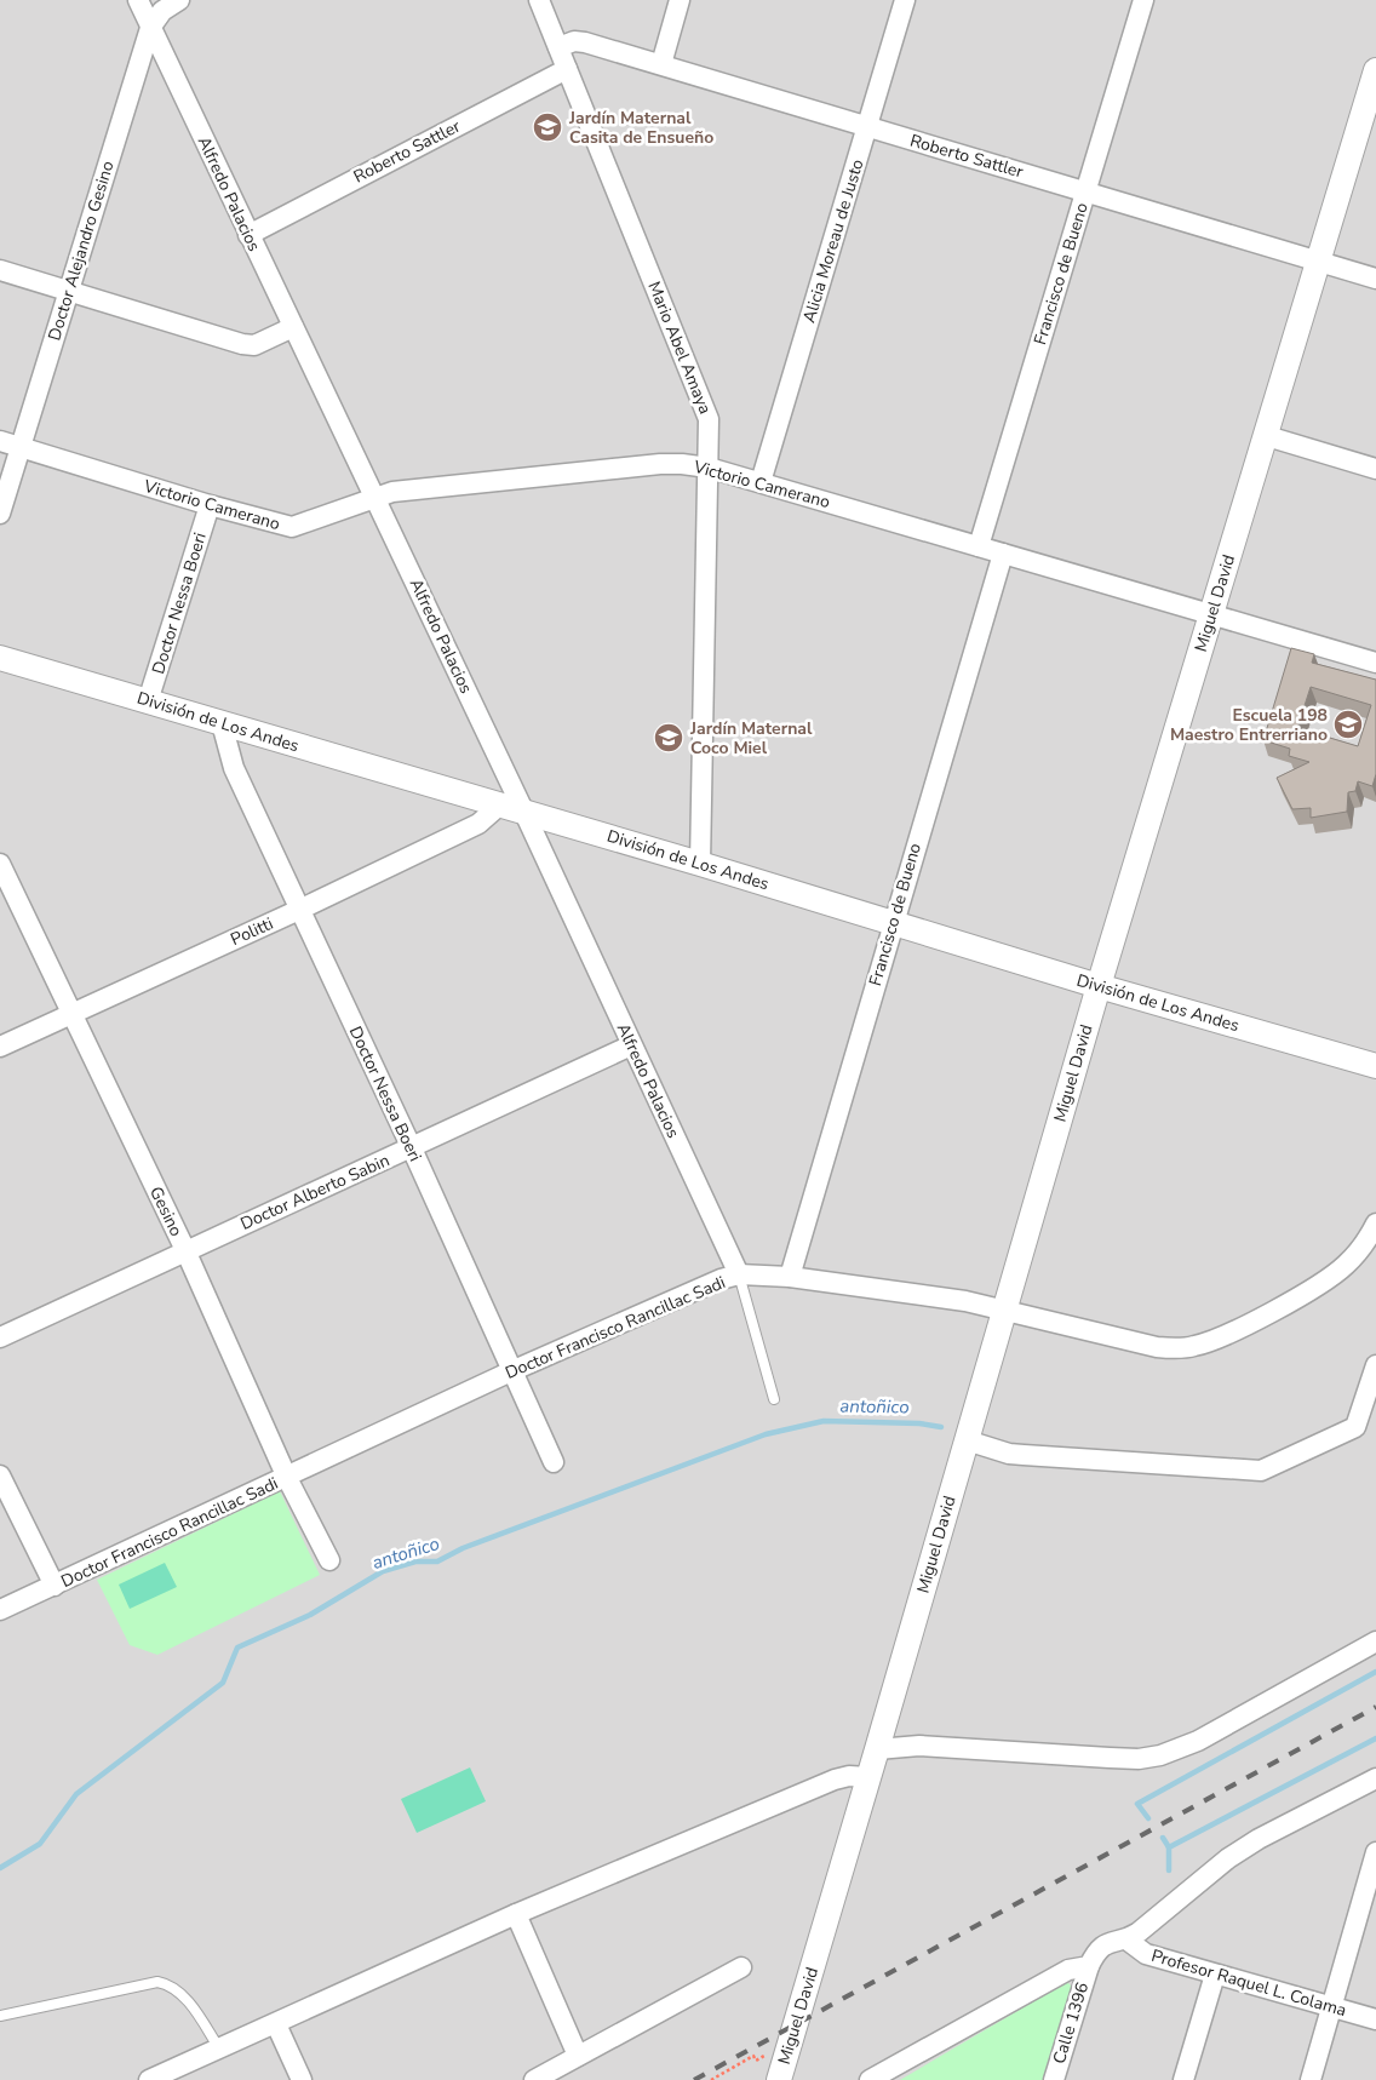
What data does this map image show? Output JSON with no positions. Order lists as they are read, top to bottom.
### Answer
{
  "streets": {
    "street": [
      "Roberto Sattler",
      "Alfredo Palacios",
      "Alicia Moreau de Justo",
      "Doctor Alejandro Gesino",
      "Francisco de Bueno",
      "Mario Abel Amaya",
      "Victorio Camerano",
      "Doctor Nessa Boeri",
      "Miguel David",
      "División de Los Andes",
      "Politti",
      "Doctor Alberto Sabin",
      "Gesino",
      "Doctor Francisco Rancillac Sadi",
      "Profesor Raquel L. Colama",
      "Calle 1396"
    ]
  },
  "crossings": [
    ["Roberto Sattler", "Alfredo Palacios"],
    ["Roberto Sattler", "Alicia Moreau de Justo"],
    ["Roberto Sattler", "Francisco de Bueno"],
    ["Roberto Sattler", "Mario Abel Amaya"],
    ["Roberto Sattler", "Miguel David"],
    ["Alfredo Palacios", "Doctor Alejandro Gesino"],
    ["Alfredo Palacios", "Victorio Camerano"],
    ["Alfredo Palacios", "División de Los Andes"],
    ["Alfredo Palacios", "Doctor Alberto Sabin"],
    ["Alfredo Palacios", "Doctor Francisco Rancillac Sadi"],
    ["Alicia Moreau de Justo", "Victorio Camerano"],
    ["Doctor Alejandro Gesino", "Victorio Camerano"],
    ["Francisco de Bueno", "Victorio Camerano"],
    ["Francisco de Bueno", "División de Los Andes"],
    ["Francisco de Bueno", "Doctor Francisco Rancillac Sadi"],
    ["Mario Abel Amaya", "Victorio Camerano"],
    ["Mario Abel Amaya", "División de Los Andes"],
    ["Victorio Camerano", "Doctor Nessa Boeri"],
    ["Victorio Camerano", "Miguel David"],
    ["Doctor Nessa Boeri", "División de Los Andes"],
    ["Doctor Nessa Boeri", "Politti"],
    ["Doctor Nessa Boeri", "Doctor Alberto Sabin"],
    ["Doctor Nessa Boeri", "Doctor Francisco Rancillac Sadi"],
    ["Miguel David", "División de Los Andes"],
    ["Miguel David", "Doctor Francisco Rancillac Sadi"],
    ["División de Los Andes", "Politti"],
    ["Politti", "Gesino"],
    ["Doctor Alberto Sabin", "Gesino"],
    ["Gesino", "Doctor Francisco Rancillac Sadi"]
  ],
  "water": ["antoñico"],
  "places": {
    "school or university": ["Jardín Maternal Casita de Ensueño", "Escuela 198 Maestro Entrerriano", "Jardín Maternal Coco Miel"]
  }
}
